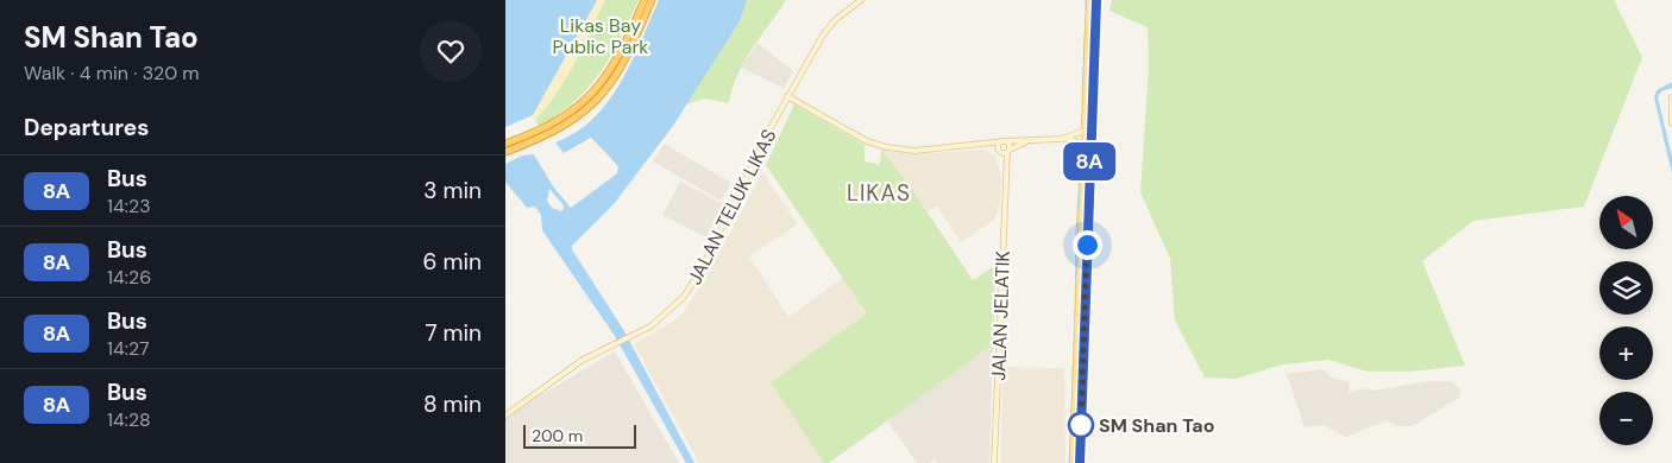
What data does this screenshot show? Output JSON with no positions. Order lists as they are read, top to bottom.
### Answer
{
  "streets": {
    "street": ["JALAN TELUK LIKAS", "JALAN JELATIK"]
  },
  "districts": ["LIKAS"],
  "parks": ["Likas Bay Public Park"],
  "places": ["SM Shan Tao"],
  "lines": ["bus line 8A"],
  "scale_bar": "200 m",
  "north": "top left",
  "page": {
    "heading": [
      ["SM Shan Tao", "Walk · 4 min · 320 m"],
      "Departures"
    ],
    "on_map": "8A",
    "list": [
      {
        "mark": "8A",
        "name": "Bus",
        "note": "14:23",
        "value": "3 min"
      },
      {
        "mark": "8A",
        "name": "Bus",
        "note": "14:26",
        "value": "6 min"
      },
      {
        "mark": "8A",
        "name": "Bus",
        "note": "14:27",
        "value": "7 min"
      },
      {
        "mark": "8A",
        "name": "Bus",
        "note": "14:28",
        "value": "8 min"
      }
    ],
    "map_buttons": ["+", "−"],
    "scale": "200 m"
  }
}
